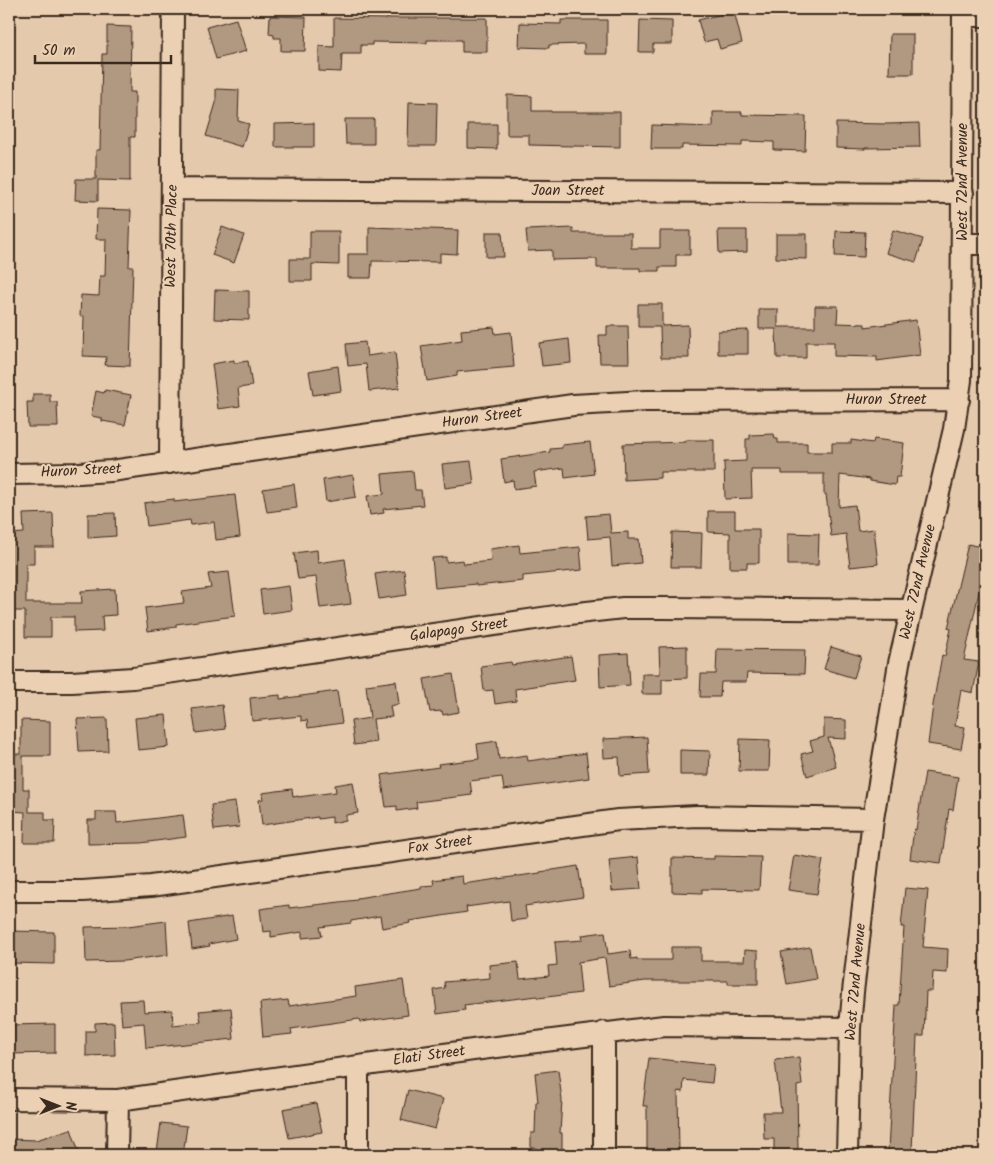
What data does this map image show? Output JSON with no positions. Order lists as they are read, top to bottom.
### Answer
{
  "streets": {
    "street": [
      "West 72nd Avenue",
      "Joan Street",
      "West 70th Place",
      "Huron Street",
      "Galapago Street",
      "Fox Street",
      "Elati Street"
    ]
  },
  "crossings": [
    ["West 72nd Avenue", "Joan Street"],
    ["West 72nd Avenue", "Huron Street"],
    ["West 72nd Avenue", "Galapago Street"],
    ["West 72nd Avenue", "Fox Street"],
    ["West 72nd Avenue", "Elati Street"],
    ["Joan Street", "West 70th Place"],
    ["West 70th Place", "Huron Street"]
  ],
  "scale_bar": "50 m",
  "north": "right"
}
